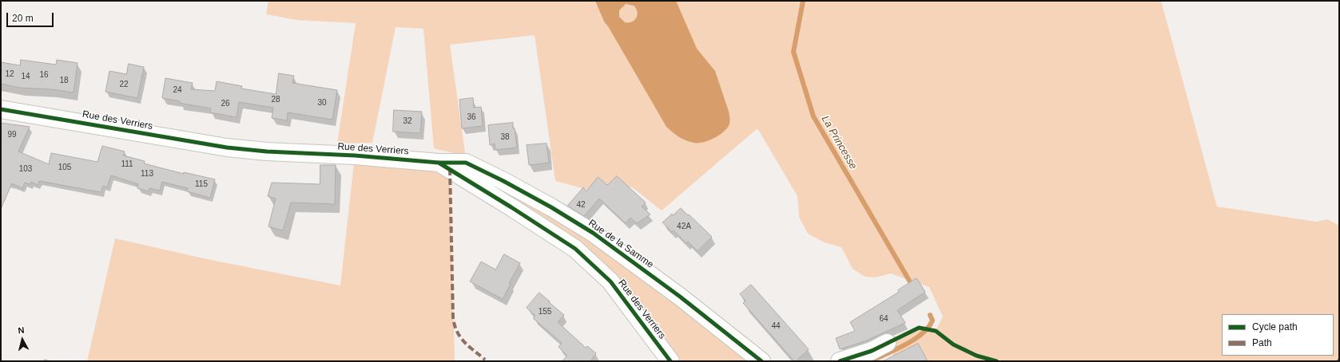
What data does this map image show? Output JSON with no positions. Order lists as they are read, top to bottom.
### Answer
{
  "streets": {
    "street": ["Rue des Verriers", "Rue de la Samme"]
  },
  "crossings": [
    ["Rue des Verriers", "Rue de la Samme"]
  ],
  "water": ["La Princesse"],
  "house_numbers": [
    "12",
    "16",
    "14",
    "18",
    "22",
    "24",
    "28",
    "30",
    "26",
    "36",
    "32",
    "99",
    "38",
    "111",
    "105",
    "103",
    "113",
    "115",
    "42",
    "42A",
    "155",
    "64",
    "44"
  ],
  "legend": ["Cycle path", "Path"],
  "scale_bar": "20 m",
  "north": "top"
}
